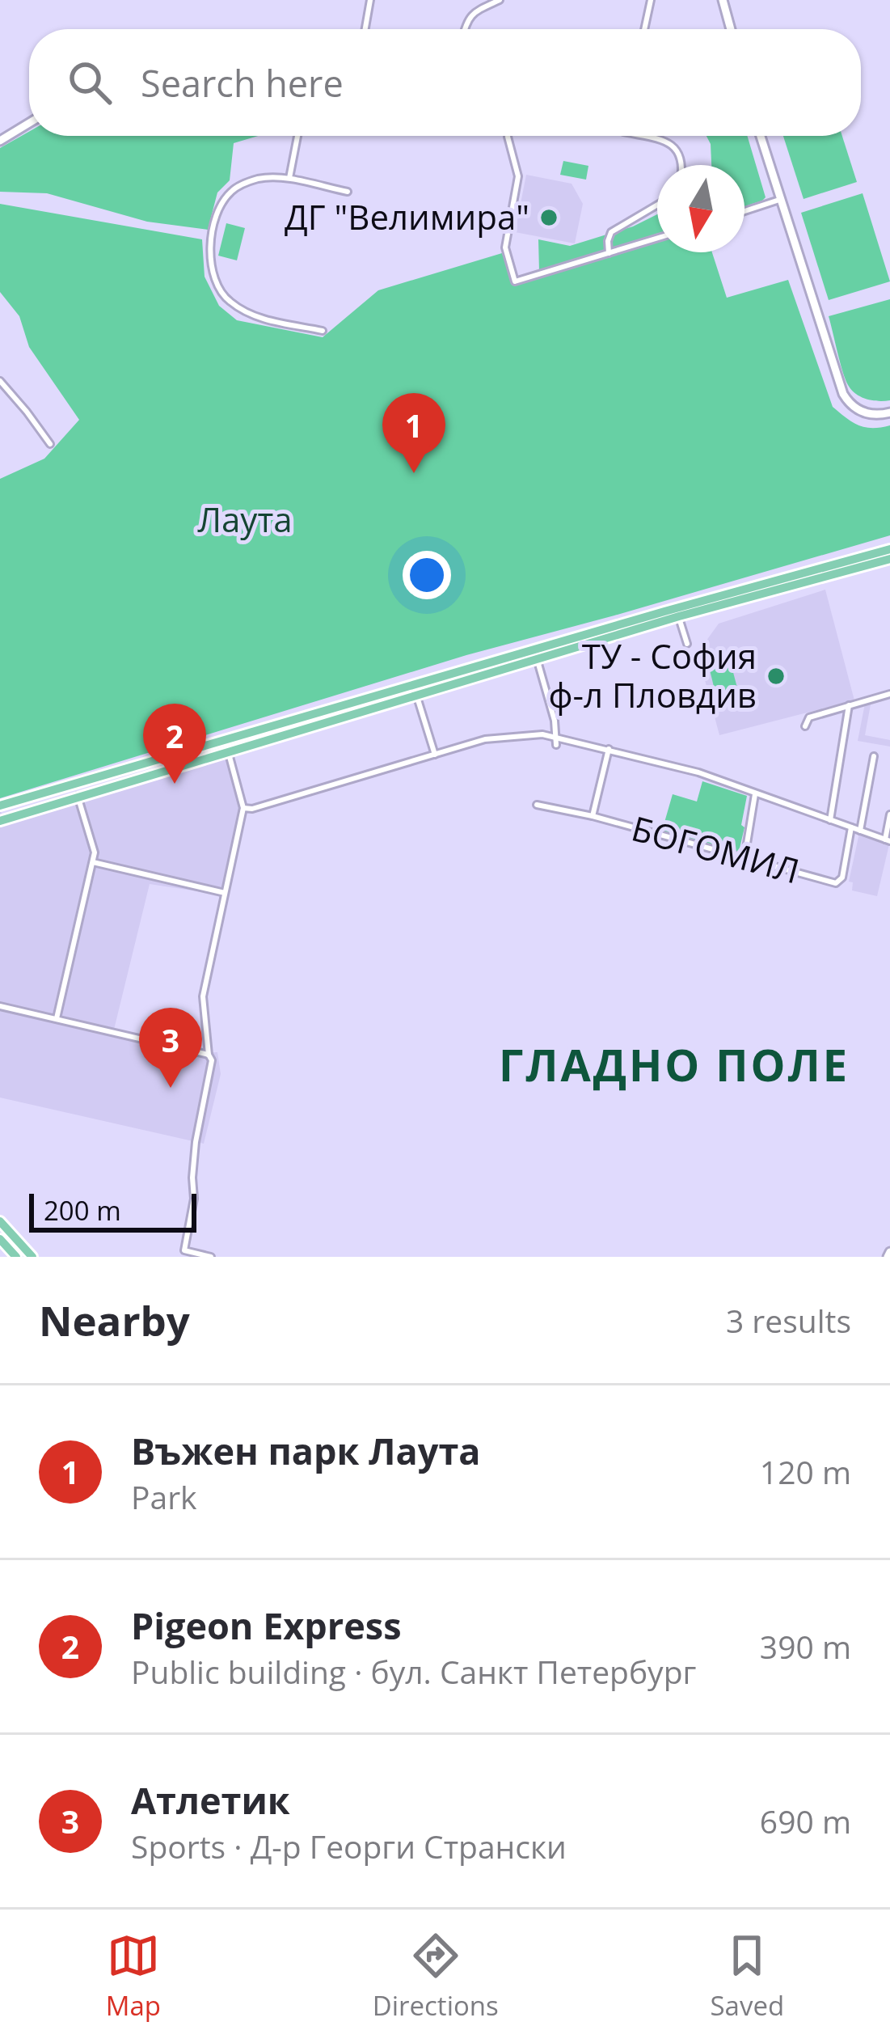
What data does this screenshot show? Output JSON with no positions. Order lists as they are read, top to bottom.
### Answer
{
  "streets": {
    "street": ["БОГОМИЛ"]
  },
  "districts": ["ГЛАДНО ПОЛЕ"],
  "parks": ["Лаута"],
  "places": ["ДГ \"Велимира\"", "ТУ - София ф-л Пловдив"],
  "scale_bar": "200 m",
  "north": "bottom",
  "page": {
    "search": "Search here",
    "pins": ["1", "2", "3"],
    "scale": "200 m",
    "heading": ["Nearby", "3 results"],
    "list": [
      {
        "mark": "1",
        "name": "Въжен парк Лаута",
        "note": "Park",
        "value": "120 m"
      },
      {
        "mark": "2",
        "name": "Pigeon Express",
        "note": "Public building · бул. Санкт Петербург",
        "value": "390 m"
      },
      {
        "mark": "3",
        "name": "Атлетик",
        "note": "Sports · Д-р Георги Странски",
        "value": "690 m"
      }
    ],
    "nav": ["Map", "Directions", "Saved"]
  }
}
